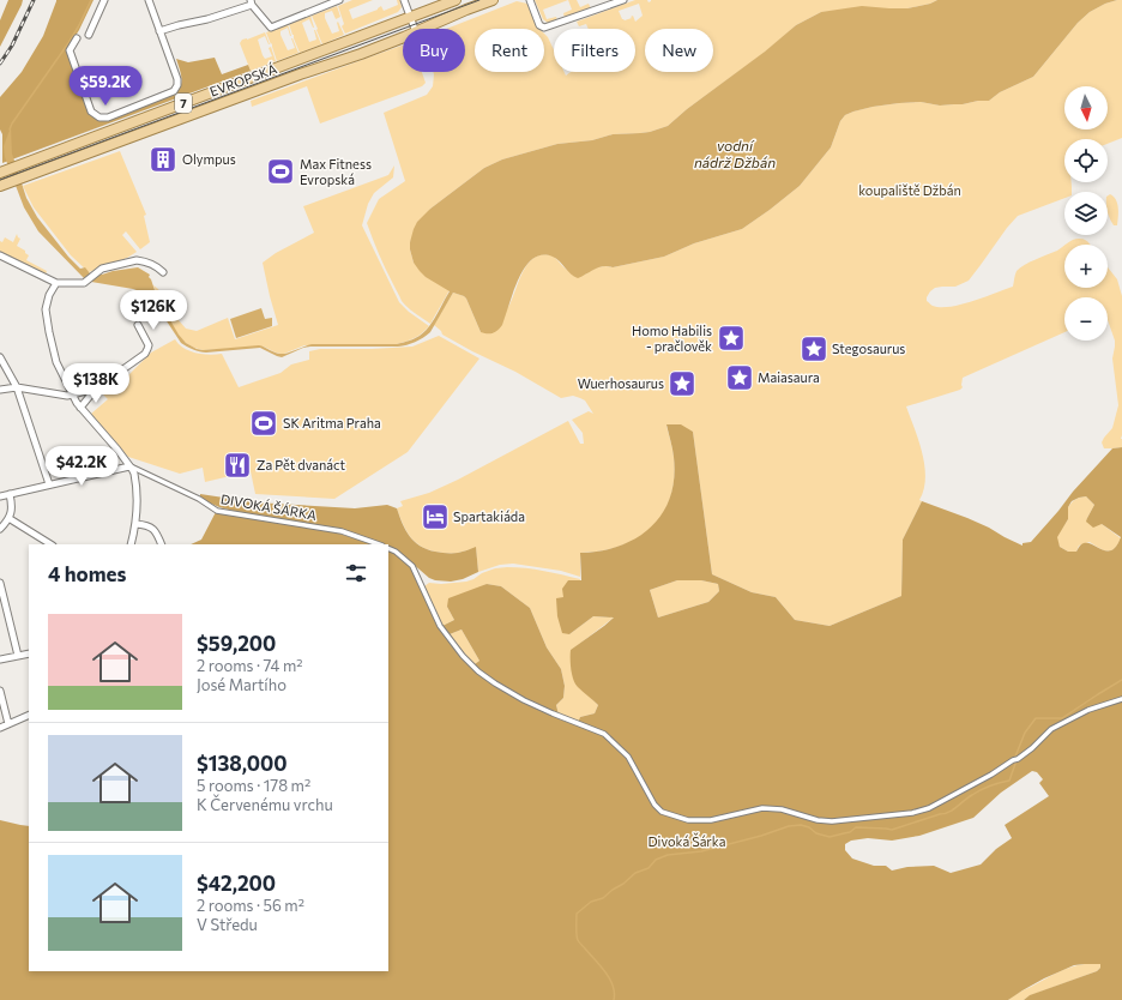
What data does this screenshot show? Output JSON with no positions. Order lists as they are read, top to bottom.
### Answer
{
  "streets": {
    "main road": ["EVROPSKÁ", "7"],
    "street": ["DIVOKÁ ŠÁRKA"]
  },
  "water": ["vodní nádrž Džbán"],
  "parks": ["koupaliště Džbán", "Divoká Šárka"],
  "places": {
    "building": ["Olympus"],
    "sports": ["Max Fitness Evropská", "SK Aritma Praha"],
    "place": [
      "Homo Habilis - pračlověk",
      "Stegosaurus",
      "Maiasaura",
      "Wuerhosaurus"
    ],
    "restaurant": ["Za Pět dvanáct"],
    "hotel": ["Spartakiáda"]
  },
  "north": "bottom",
  "page": {
    "chip": [
      "Buy",
      "Rent",
      "Filters",
      "New"
    ],
    "price": [
      "$59.2K",
      "$126K",
      "$138K",
      "$42.2K"
    ],
    "map_buttons": ["+", "−"],
    "heading": "4 homes",
    "list": [
      {
        "name": "$59,200",
        "note": "2 rooms · 74 m² · José Martího"
      },
      {
        "name": "$138,000",
        "note": "5 rooms · 178 m² · K Červenému vrchu"
      },
      {
        "name": "$42,200",
        "note": "2 rooms · 56 m² · V Středu"
      }
    ]
  }
}
